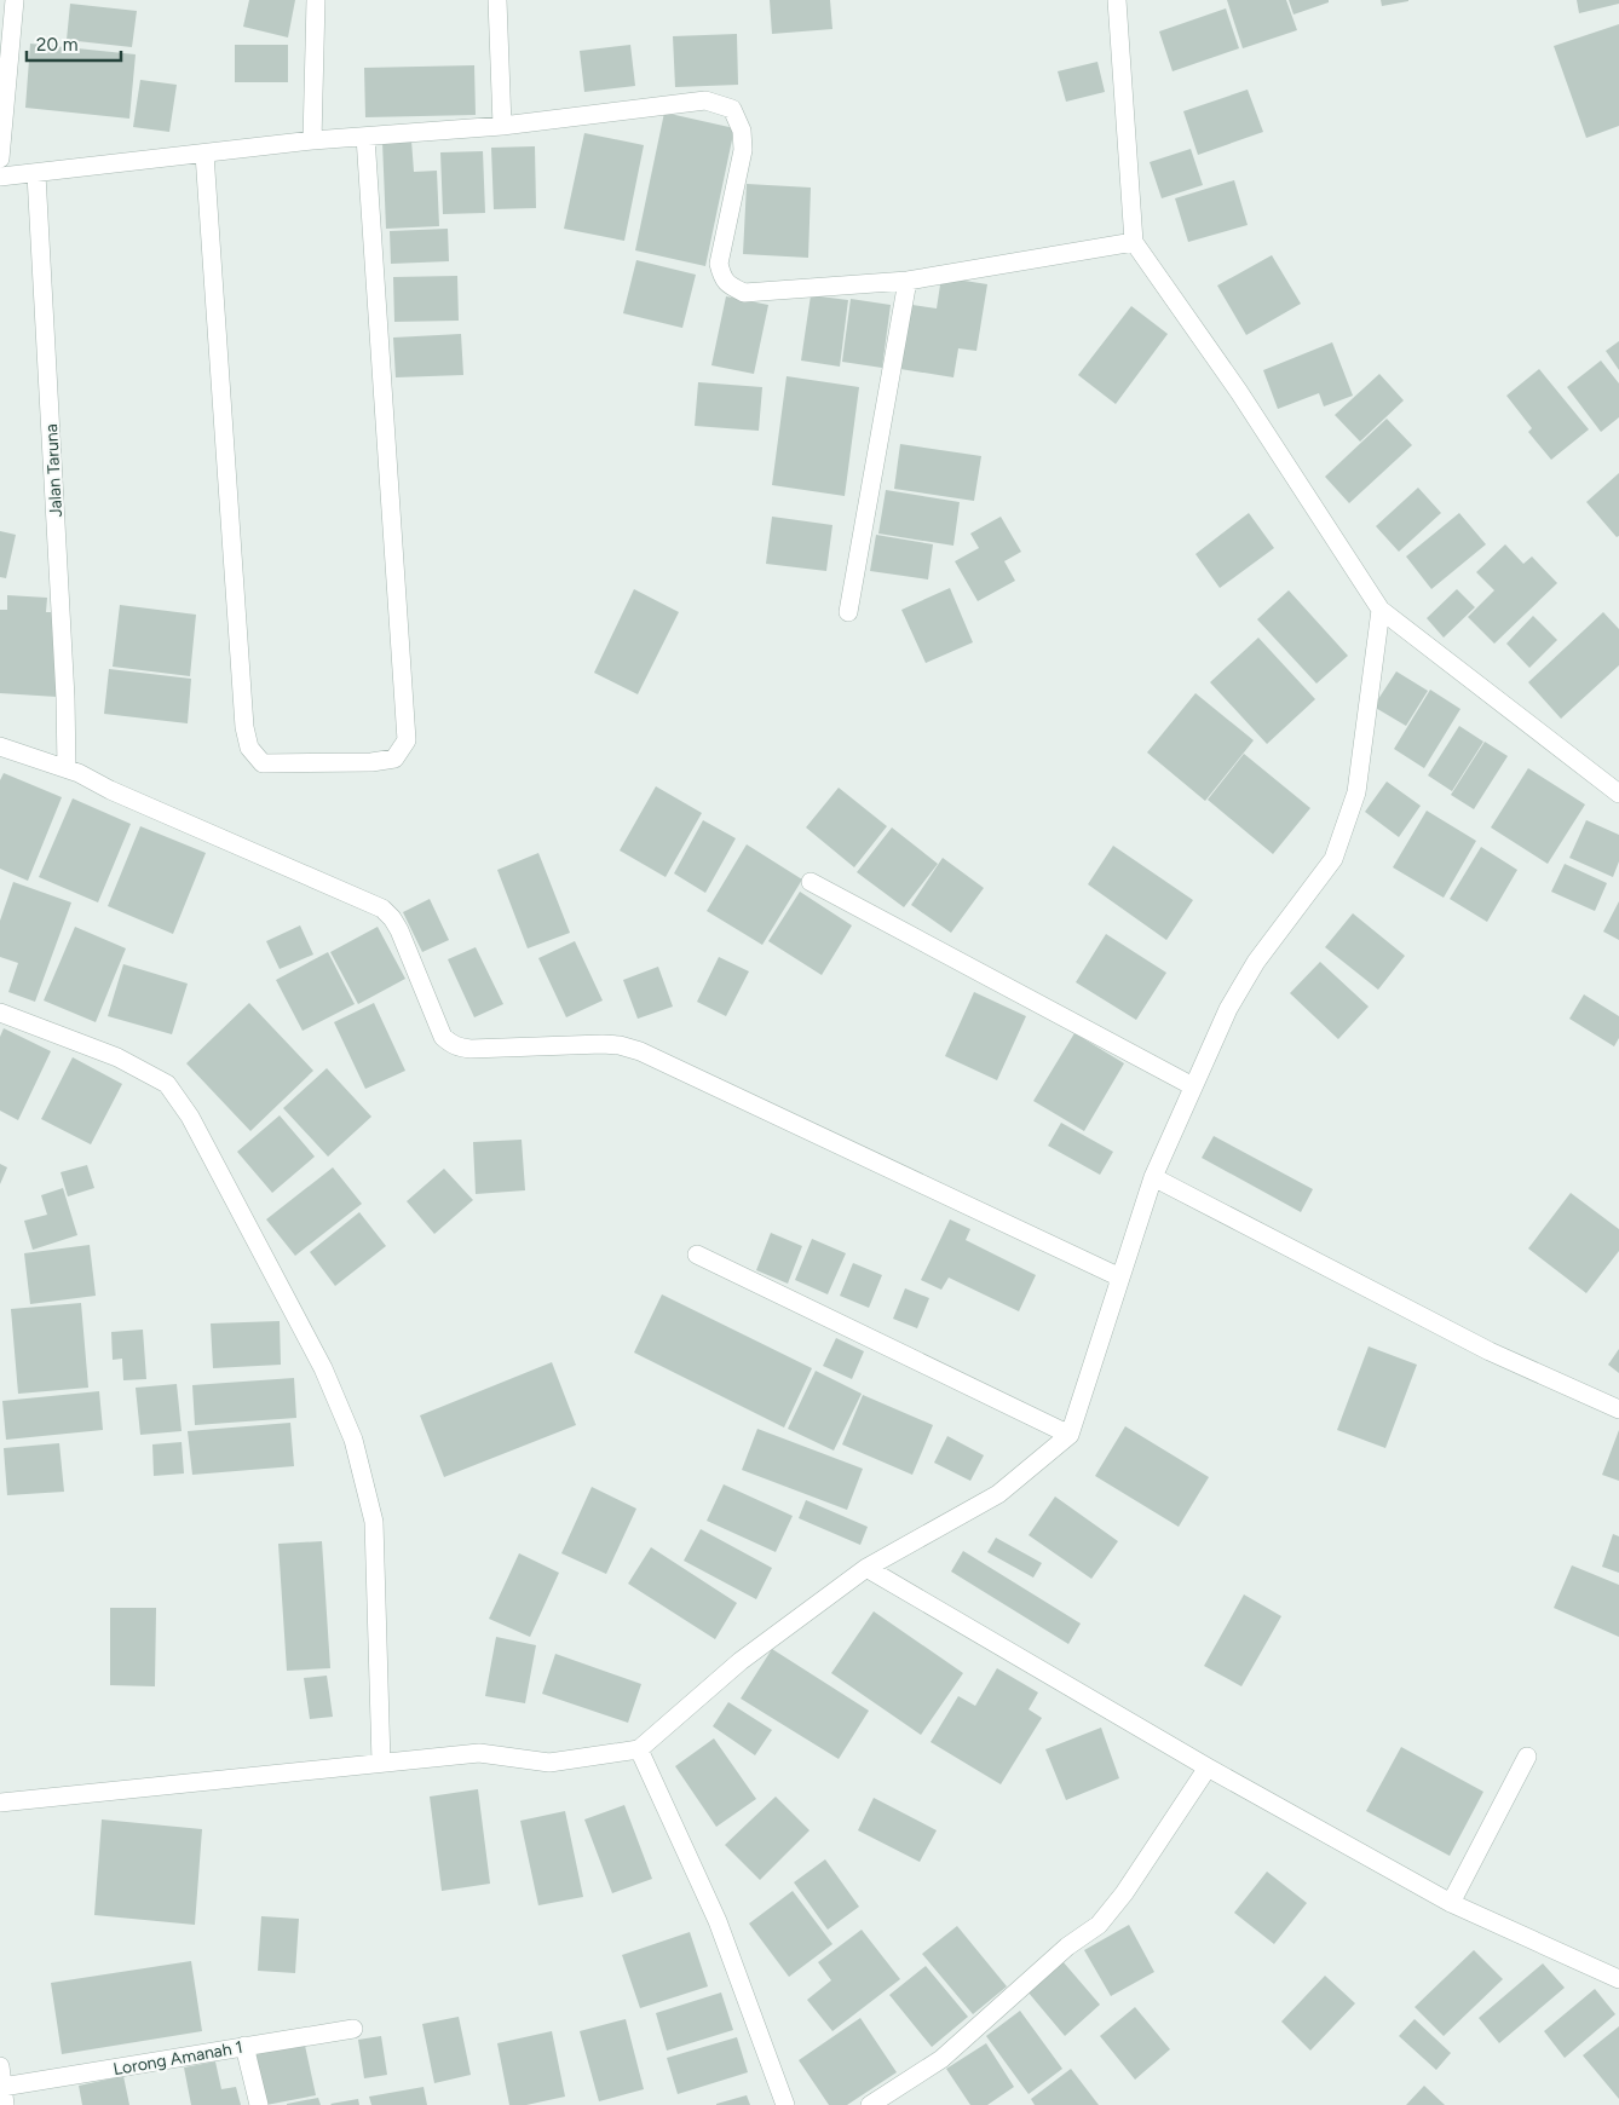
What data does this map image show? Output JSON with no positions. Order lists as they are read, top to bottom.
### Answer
{
  "streets": {
    "street": ["Jalan Taruna", "Lorong Amanah 1"]
  },
  "scale_bar": "20 m"
}
